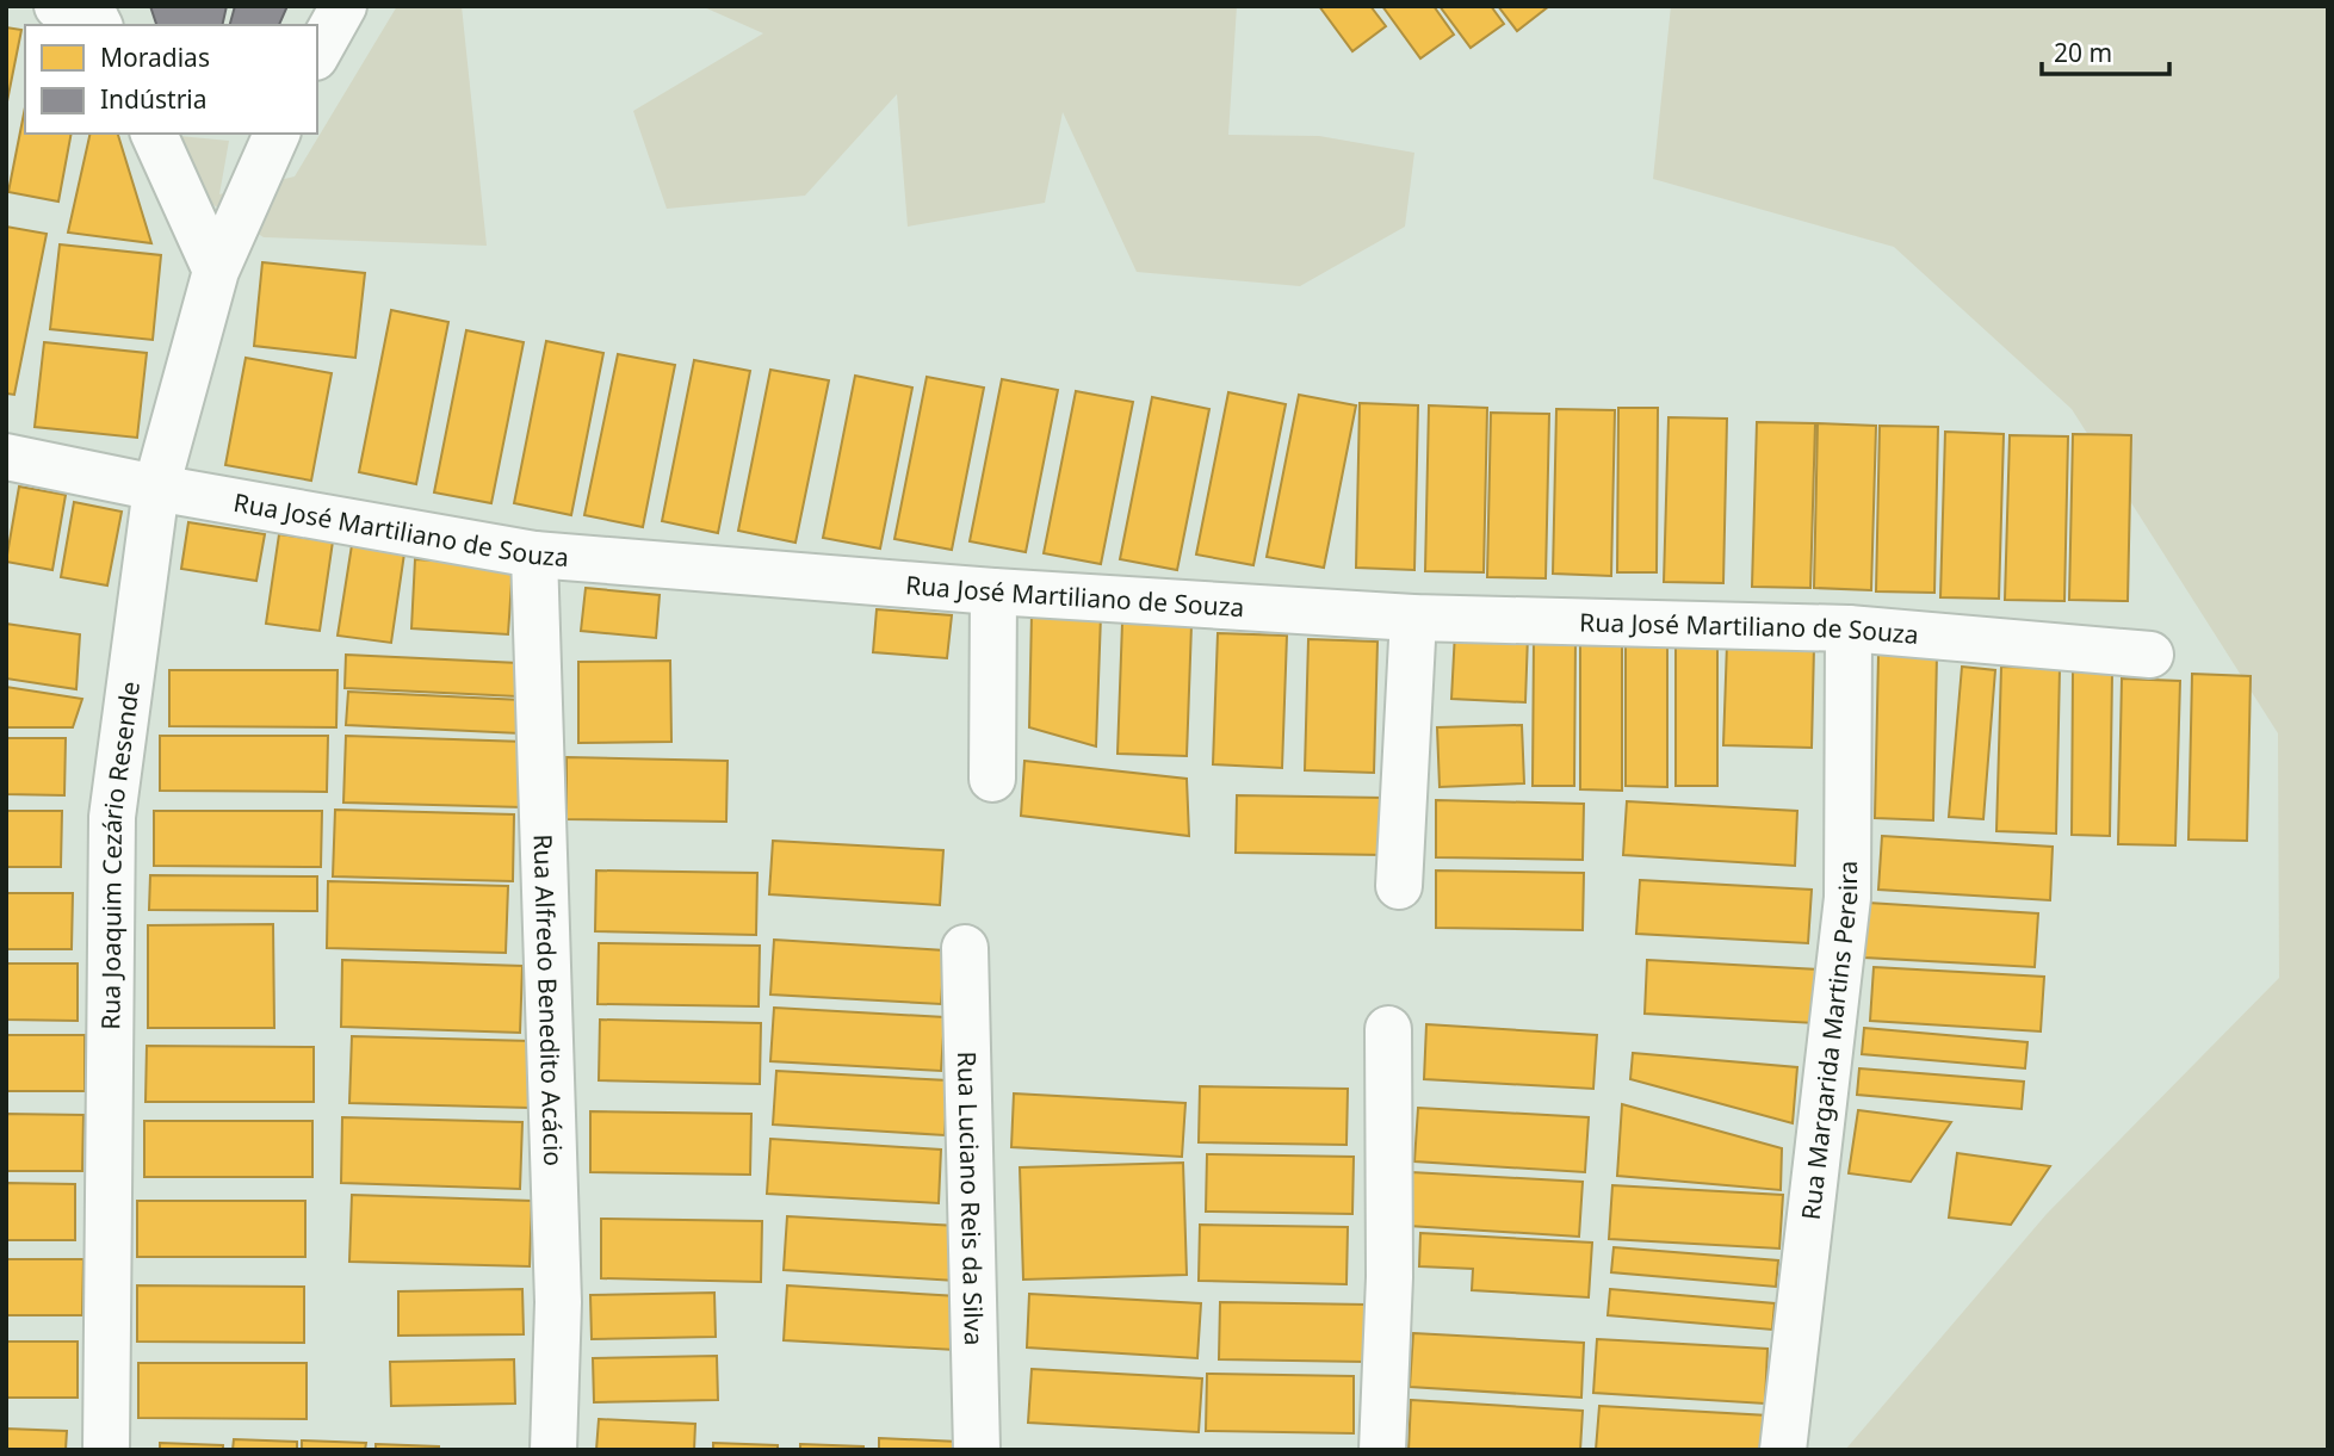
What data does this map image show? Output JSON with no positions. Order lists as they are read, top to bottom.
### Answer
{
  "streets": {
    "street": [
      "Rua José Martiliano de Souza",
      "Rua Joaquim Cezário Resende",
      "Rua Alfredo Benedito Acácio",
      "Rua Margarida Martins Pereira",
      "Rua Luciano Reis da Silva"
    ]
  },
  "crossings": [
    ["Rua José Martiliano de Souza", "Rua Joaquim Cezário Resende"],
    ["Rua José Martiliano de Souza", "Rua Alfredo Benedito Acácio"],
    ["Rua José Martiliano de Souza", "Rua Margarida Martins Pereira"]
  ],
  "legend": ["Moradias", "Indústria"],
  "scale_bar": "20 m"
}
